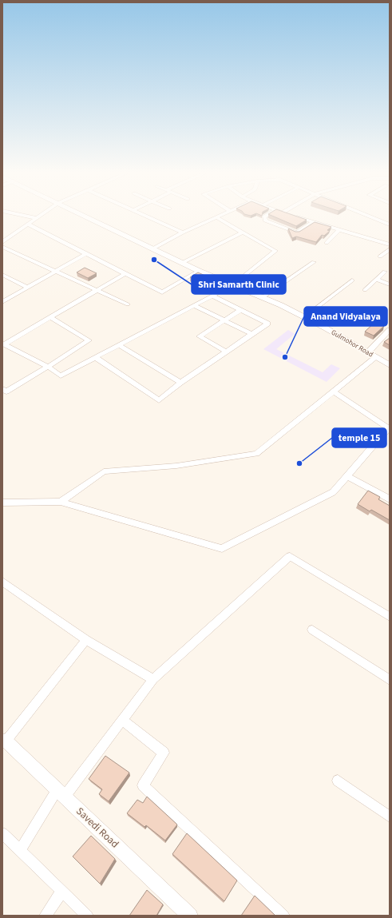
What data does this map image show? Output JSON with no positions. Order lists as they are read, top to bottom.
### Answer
{
  "streets": {
    "street": ["Gulmohor Road", "Savedi Road"]
  },
  "places": ["Shri Samarth Clinic", "Anand Vidyalaya", "temple 15"]
}
